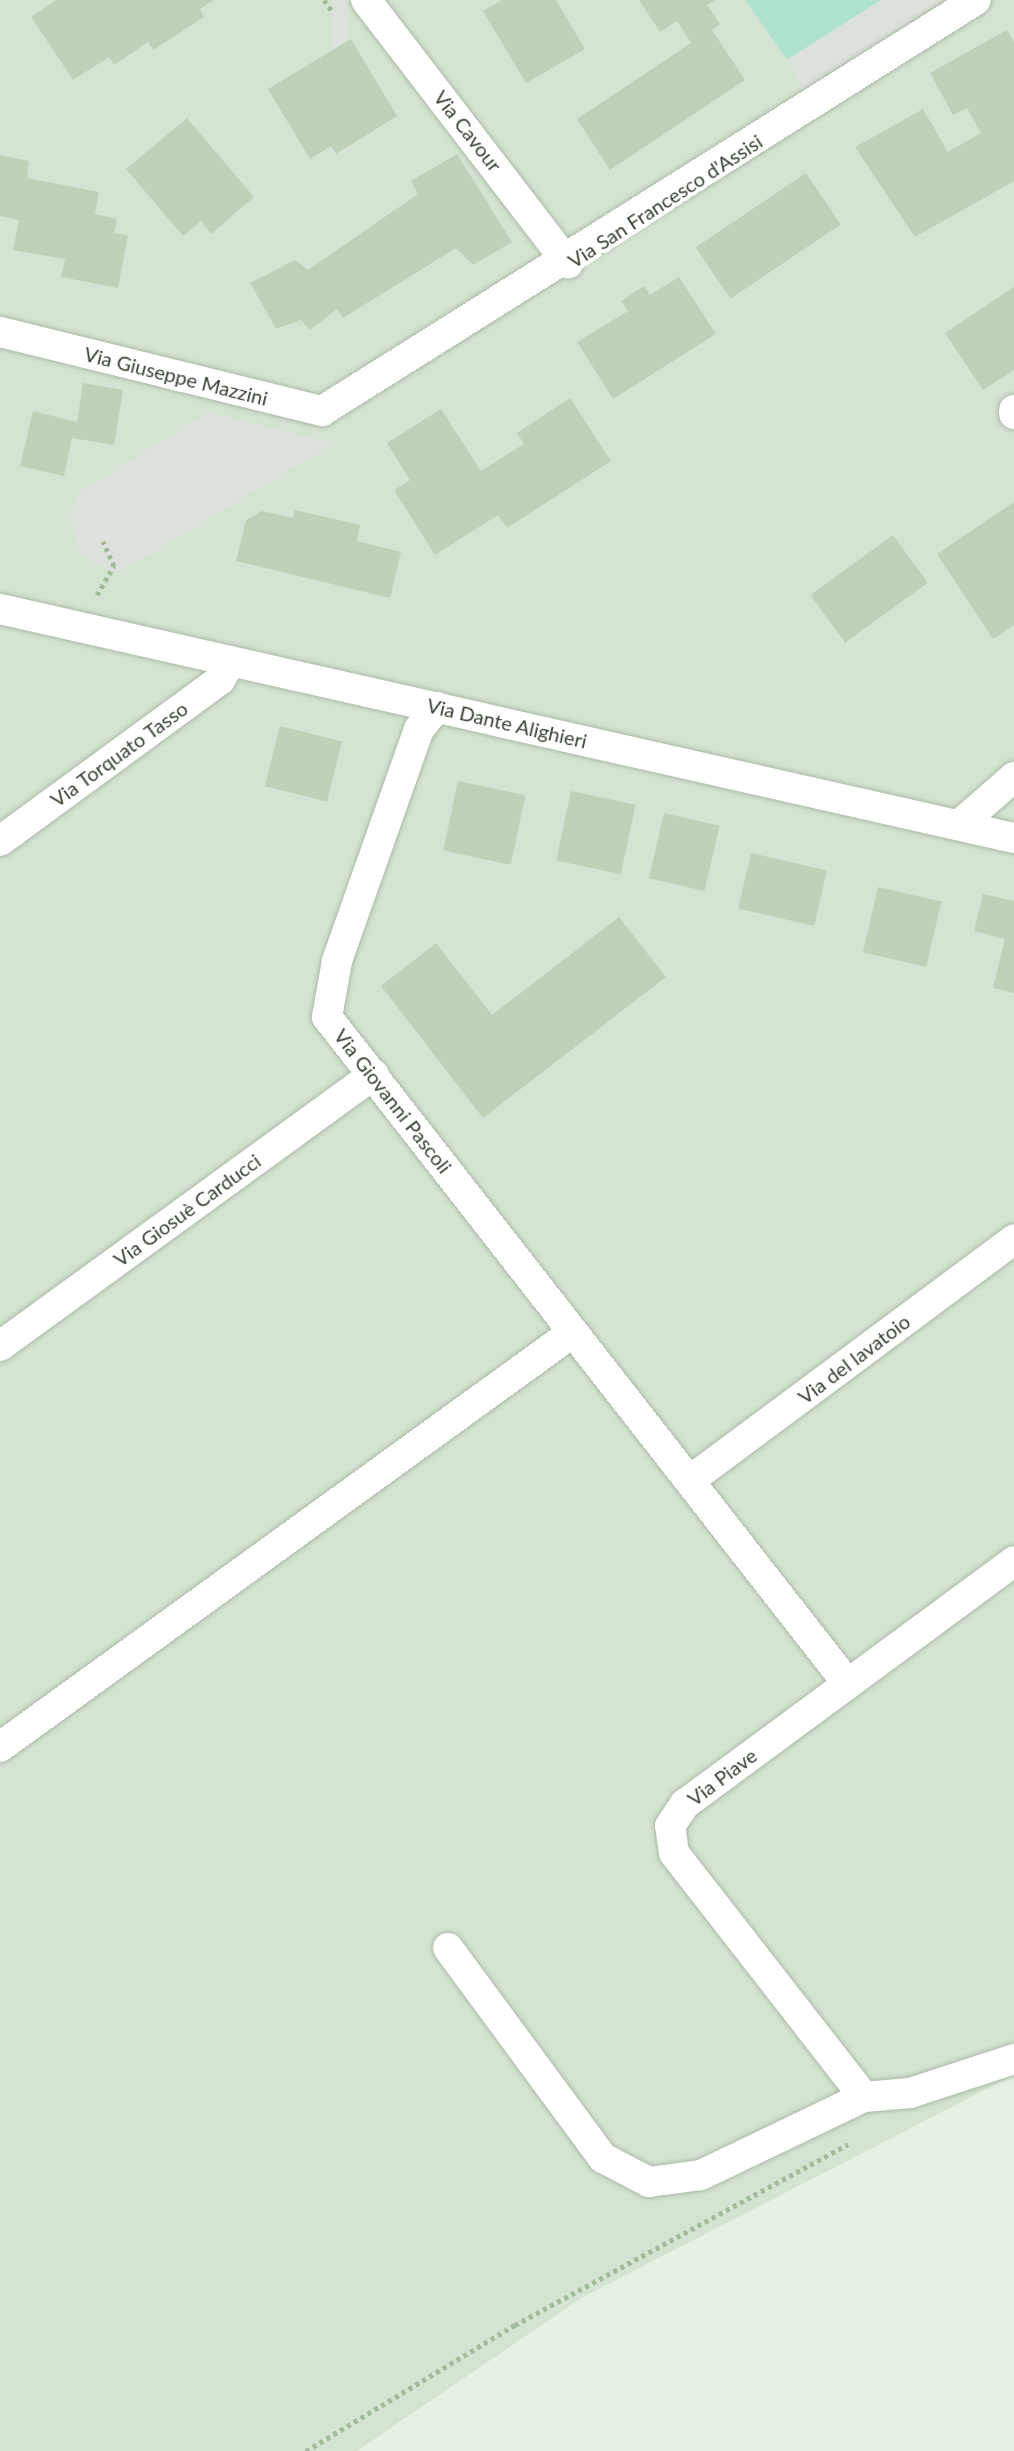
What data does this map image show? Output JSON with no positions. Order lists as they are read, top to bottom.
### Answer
{
  "streets": {
    "street": [
      "Via Cavour",
      "Via San Francesco d'Assisi",
      "Via Giuseppe Mazzini",
      "Via Dante Alighieri",
      "Via Torquato Tasso",
      "Via Giovanni Pascoli",
      "Via Giosuè Carducci",
      "Via del lavatoio",
      "Via Piave"
    ]
  },
  "crossings": [
    ["Via Cavour", "Via San Francesco d'Assisi"],
    ["Via San Francesco d'Assisi", "Via Giuseppe Mazzini"],
    ["Via Dante Alighieri", "Via Torquato Tasso"],
    ["Via Dante Alighieri", "Via Giovanni Pascoli"],
    ["Via Giovanni Pascoli", "Via Giosuè Carducci"],
    ["Via Giovanni Pascoli", "Via del lavatoio"],
    ["Via Giovanni Pascoli", "Via Piave"]
  ]
}
